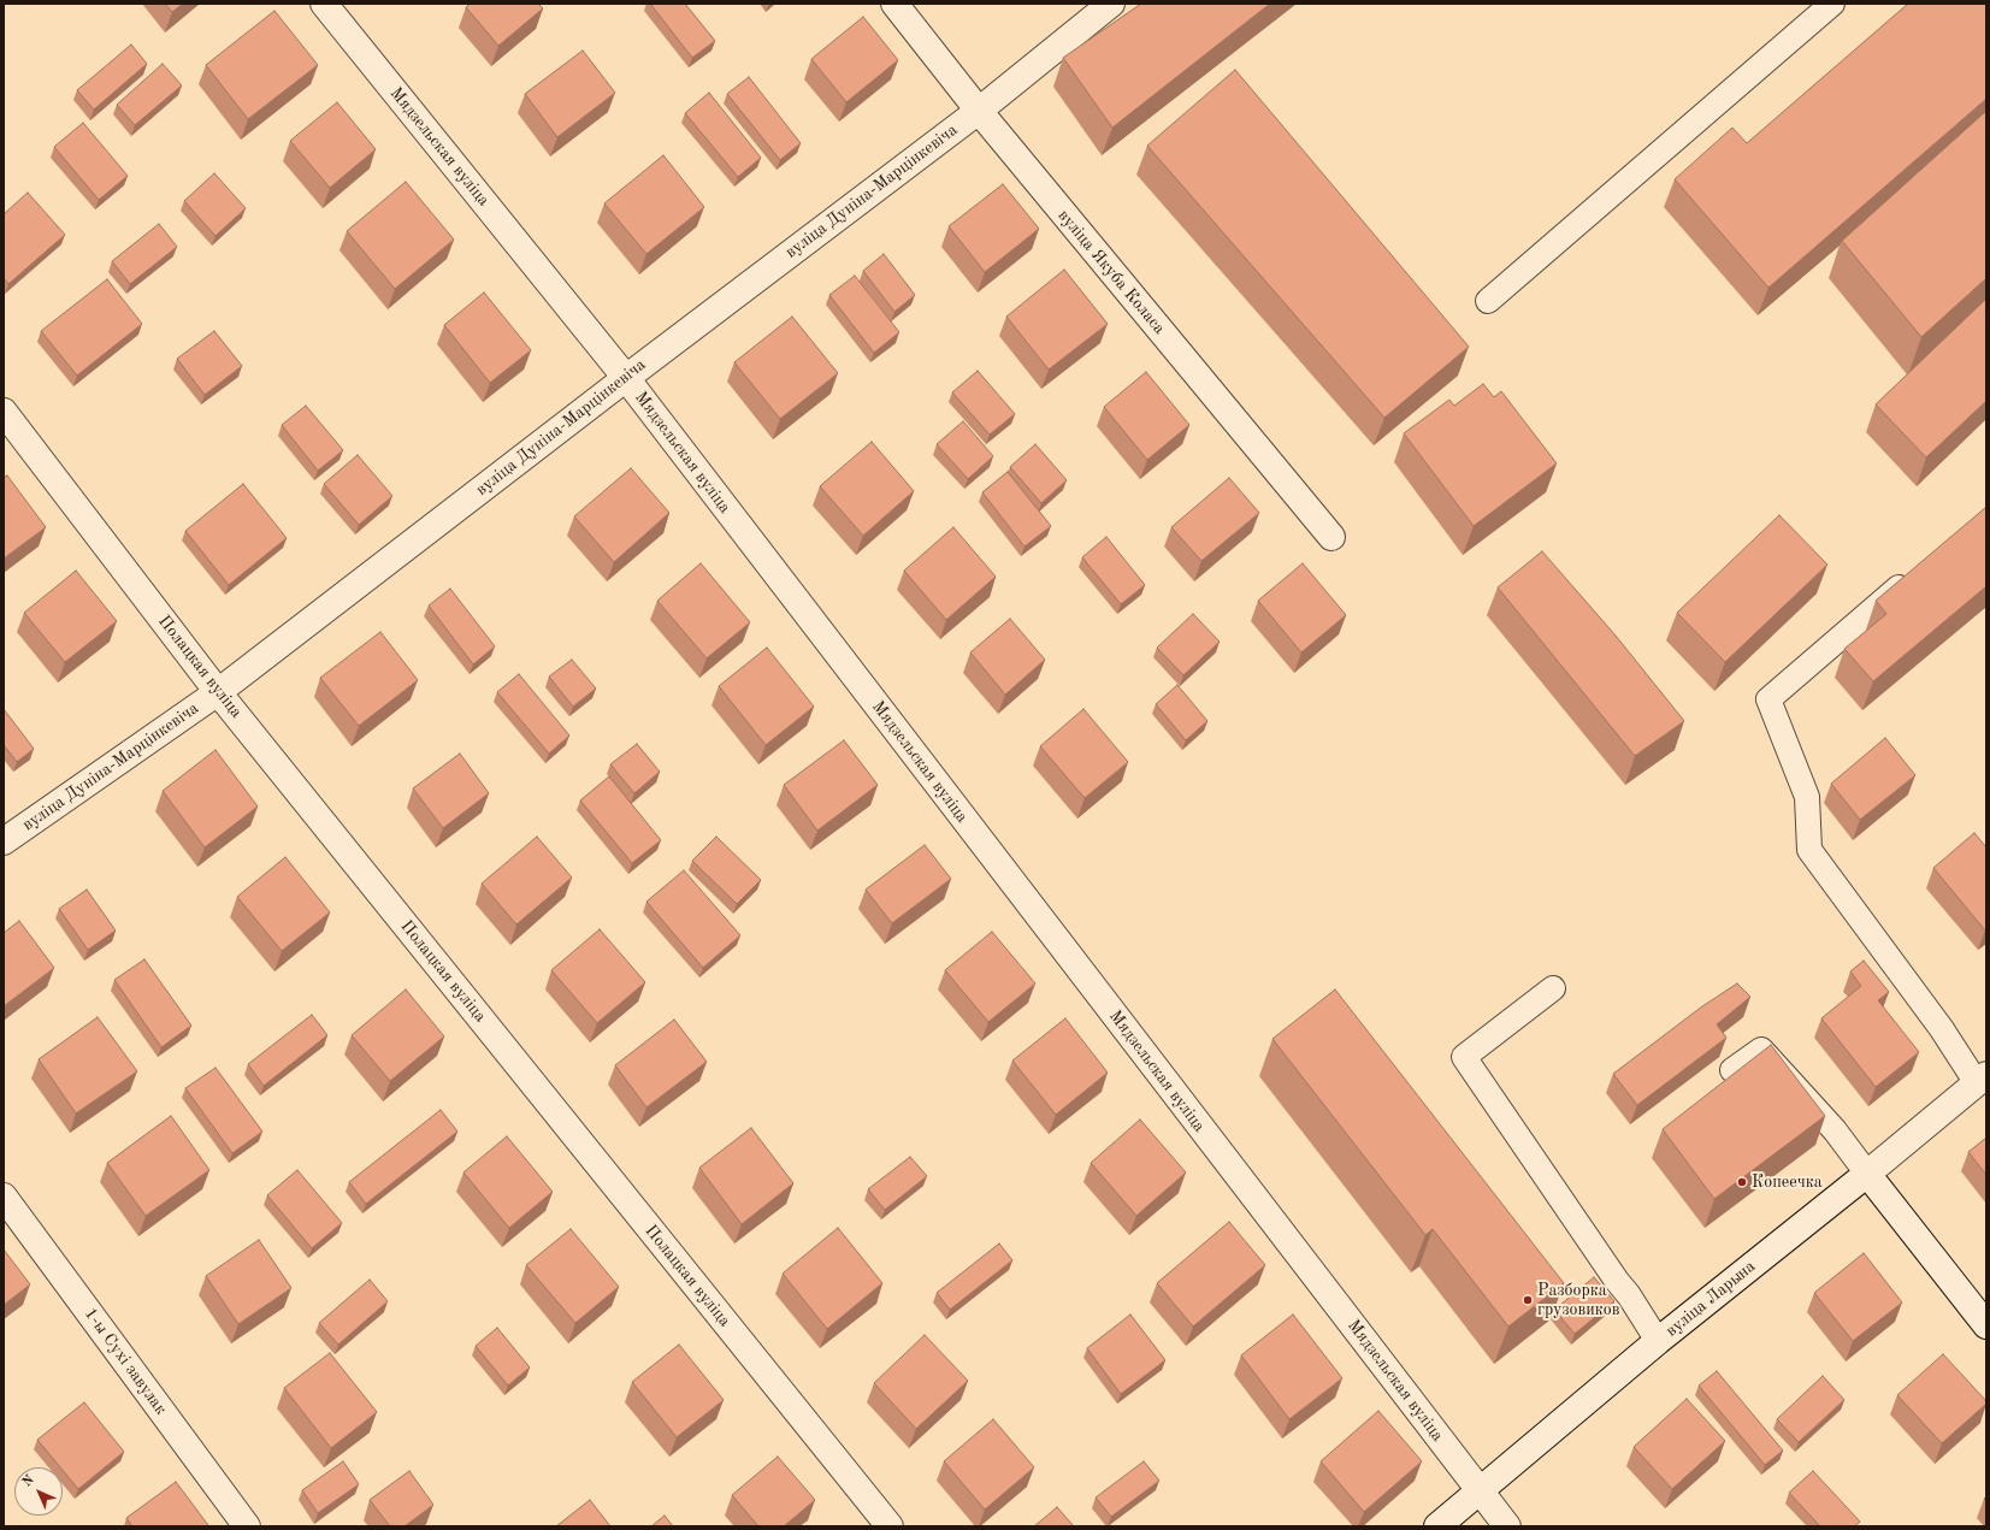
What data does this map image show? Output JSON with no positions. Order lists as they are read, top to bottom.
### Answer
{
  "streets": {
    "street": [
      "Мядзельская вуліца",
      "вуліца Дуніна-Марцінкевіча",
      "вуліца Якуба Коласа",
      "Полацкая вуліца",
      "вуліца Ларына",
      "1-ы Сухі завулак"
    ]
  },
  "crossings": [
    ["Мядзельская вуліца", "вуліца Дуніна-Марцінкевіча"],
    ["Мядзельская вуліца", "вуліца Ларына"],
    ["вуліца Дуніна-Марцінкевіча", "вуліца Якуба Коласа"],
    ["вуліца Дуніна-Марцінкевіча", "Полацкая вуліца"]
  ],
  "places": ["Копеечка", "Разборка грузовиков"],
  "north": "top left"
}
